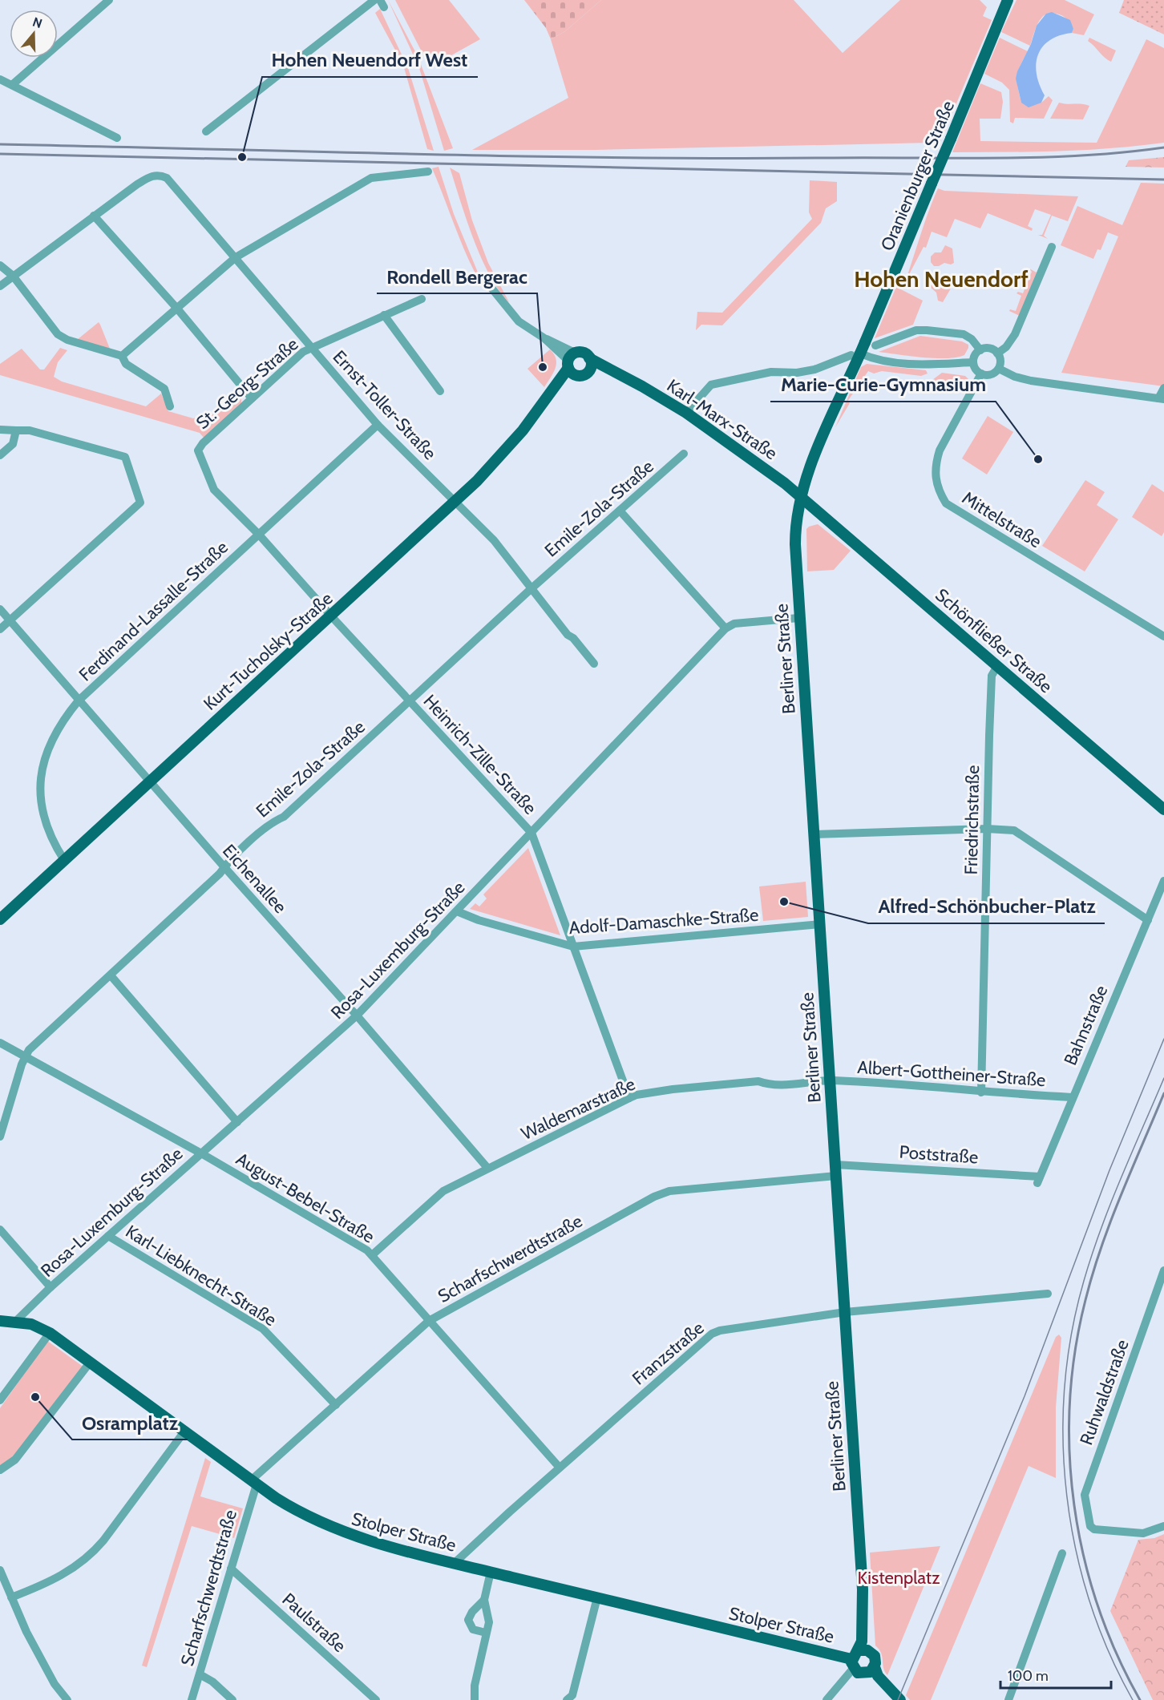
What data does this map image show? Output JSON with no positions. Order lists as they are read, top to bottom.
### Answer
{
  "streets": {
    "main road": [
      "Oranienburger Straße",
      "Karl-Marx-Straße",
      "Schönfließer Straße",
      "Kurt-Tucholsky-Straße",
      "Berliner Straße",
      "Stolper Straße"
    ],
    "street": [
      "St.-Georg-Straße",
      "Ernst-Toller-Straße",
      "Emile-Zola-Straße",
      "Mittelstraße",
      "Ferdinand-Lassalle-Straße",
      "Heinrich-Zille-Straße",
      "Friedrichstraße",
      "Eichenallee",
      "Adolf-Damaschke-Straße",
      "Rosa-Luxemburg-Straße",
      "Bahnstraße",
      "Albert-Gottheiner-Straße",
      "Waldemarstraße",
      "Poststraße",
      "August-Bebel-Straße",
      "Scharfschwerdtstraße",
      "Karl-Liebknecht-Straße",
      "Franzstraße",
      "Ruhwaldstraße",
      "Paulstraße"
    ]
  },
  "crossings": [
    ["Oranienburger Straße", "Karl-Marx-Straße"],
    ["Oranienburger Straße", "Schönfließer Straße"],
    ["Oranienburger Straße", "Berliner Straße"],
    ["St.-Georg-Straße", "Ernst-Toller-Straße"],
    ["St.-Georg-Straße", "Heinrich-Zille-Straße"],
    ["Ernst-Toller-Straße", "Emile-Zola-Straße"],
    ["Ernst-Toller-Straße", "Ferdinand-Lassalle-Straße"],
    ["Ernst-Toller-Straße", "Kurt-Tucholsky-Straße"],
    ["Karl-Marx-Straße", "Schönfließer Straße"],
    ["Karl-Marx-Straße", "Kurt-Tucholsky-Straße"],
    ["Karl-Marx-Straße", "Berliner Straße"],
    ["Emile-Zola-Straße", "Heinrich-Zille-Straße"],
    ["Emile-Zola-Straße", "Eichenallee"],
    ["Emile-Zola-Straße", "August-Bebel-Straße"],
    ["Ferdinand-Lassalle-Straße", "Kurt-Tucholsky-Straße"],
    ["Ferdinand-Lassalle-Straße", "Heinrich-Zille-Straße"],
    ["Ferdinand-Lassalle-Straße", "Eichenallee"],
    ["Schönfließer Straße", "Berliner Straße"],
    ["Schönfließer Straße", "Friedrichstraße"],
    ["Kurt-Tucholsky-Straße", "Heinrich-Zille-Straße"],
    ["Kurt-Tucholsky-Straße", "Eichenallee"],
    ["Berliner Straße", "Adolf-Damaschke-Straße"],
    ["Berliner Straße", "Albert-Gottheiner-Straße"],
    ["Berliner Straße", "Waldemarstraße"],
    ["Berliner Straße", "Poststraße"],
    ["Berliner Straße", "Scharfschwerdtstraße"],
    ["Berliner Straße", "Franzstraße"],
    ["Berliner Straße", "Stolper Straße"],
    ["Heinrich-Zille-Straße", "Adolf-Damaschke-Straße"],
    ["Heinrich-Zille-Straße", "Rosa-Luxemburg-Straße"],
    ["Heinrich-Zille-Straße", "Waldemarstraße"],
    ["Friedrichstraße", "Albert-Gottheiner-Straße"],
    ["Eichenallee", "Rosa-Luxemburg-Straße"],
    ["Eichenallee", "Waldemarstraße"],
    ["Adolf-Damaschke-Straße", "Rosa-Luxemburg-Straße"],
    ["Rosa-Luxemburg-Straße", "August-Bebel-Straße"],
    ["Rosa-Luxemburg-Straße", "Karl-Liebknecht-Straße"],
    ["Rosa-Luxemburg-Straße", "Stolper Straße"],
    ["Bahnstraße", "Albert-Gottheiner-Straße"],
    ["Bahnstraße", "Poststraße"],
    ["Albert-Gottheiner-Straße", "Waldemarstraße"],
    ["Waldemarstraße", "August-Bebel-Straße"],
    ["August-Bebel-Straße", "Scharfschwerdtstraße"],
    ["August-Bebel-Straße", "Franzstraße"],
    ["Scharfschwerdtstraße", "Karl-Liebknecht-Straße"],
    ["Scharfschwerdtstraße", "Stolper Straße"],
    ["Scharfschwerdtstraße", "Paulstraße"],
    ["Franzstraße", "Stolper Straße"]
  ],
  "districts": ["Hohen Neuendorf"],
  "parks": ["Kistenplatz"],
  "places": [
    "Hohen Neuendorf West",
    "Rondell Bergerac",
    "Marie-Curie-Gymnasium",
    "Alfred-Schönbucher-Platz",
    "Osramplatz"
  ],
  "scale_bar": "100 m",
  "north": "top"
}
